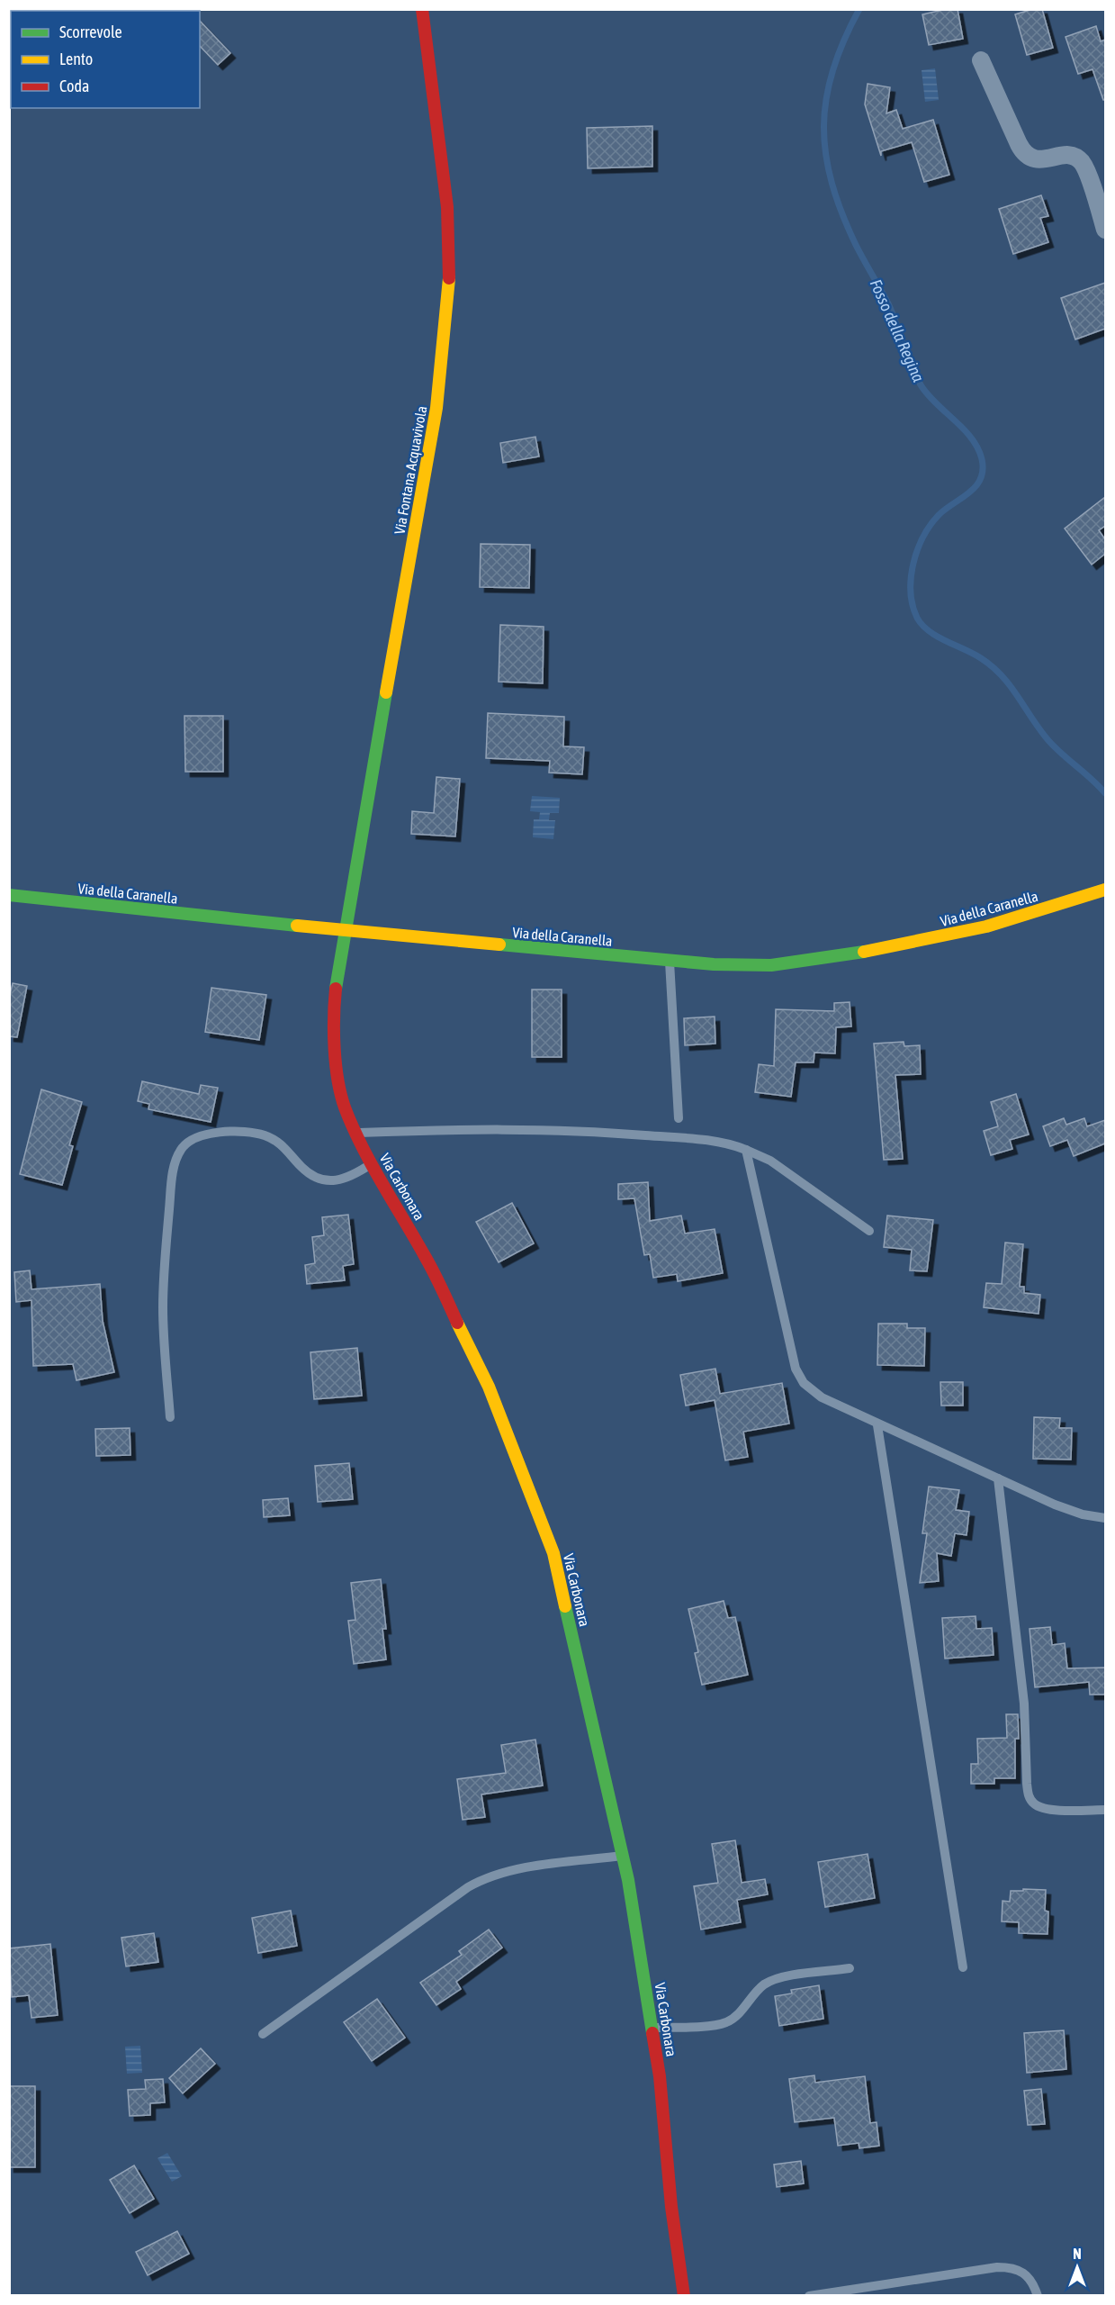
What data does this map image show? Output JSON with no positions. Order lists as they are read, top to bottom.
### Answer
{
  "streets": {
    "street": ["Via Fontana Acquavivola", "Via della Caranella", "Via Carbonara"]
  },
  "crossings": [
    ["Via Fontana Acquavivola", "Via della Caranella"],
    ["Via Fontana Acquavivola", "Via Carbonara"],
    ["Via della Caranella", "Via Carbonara"]
  ],
  "water": ["Fosso della Regina"],
  "legend": ["Scorrevole", "Lento", "Coda"],
  "north": "top"
}
